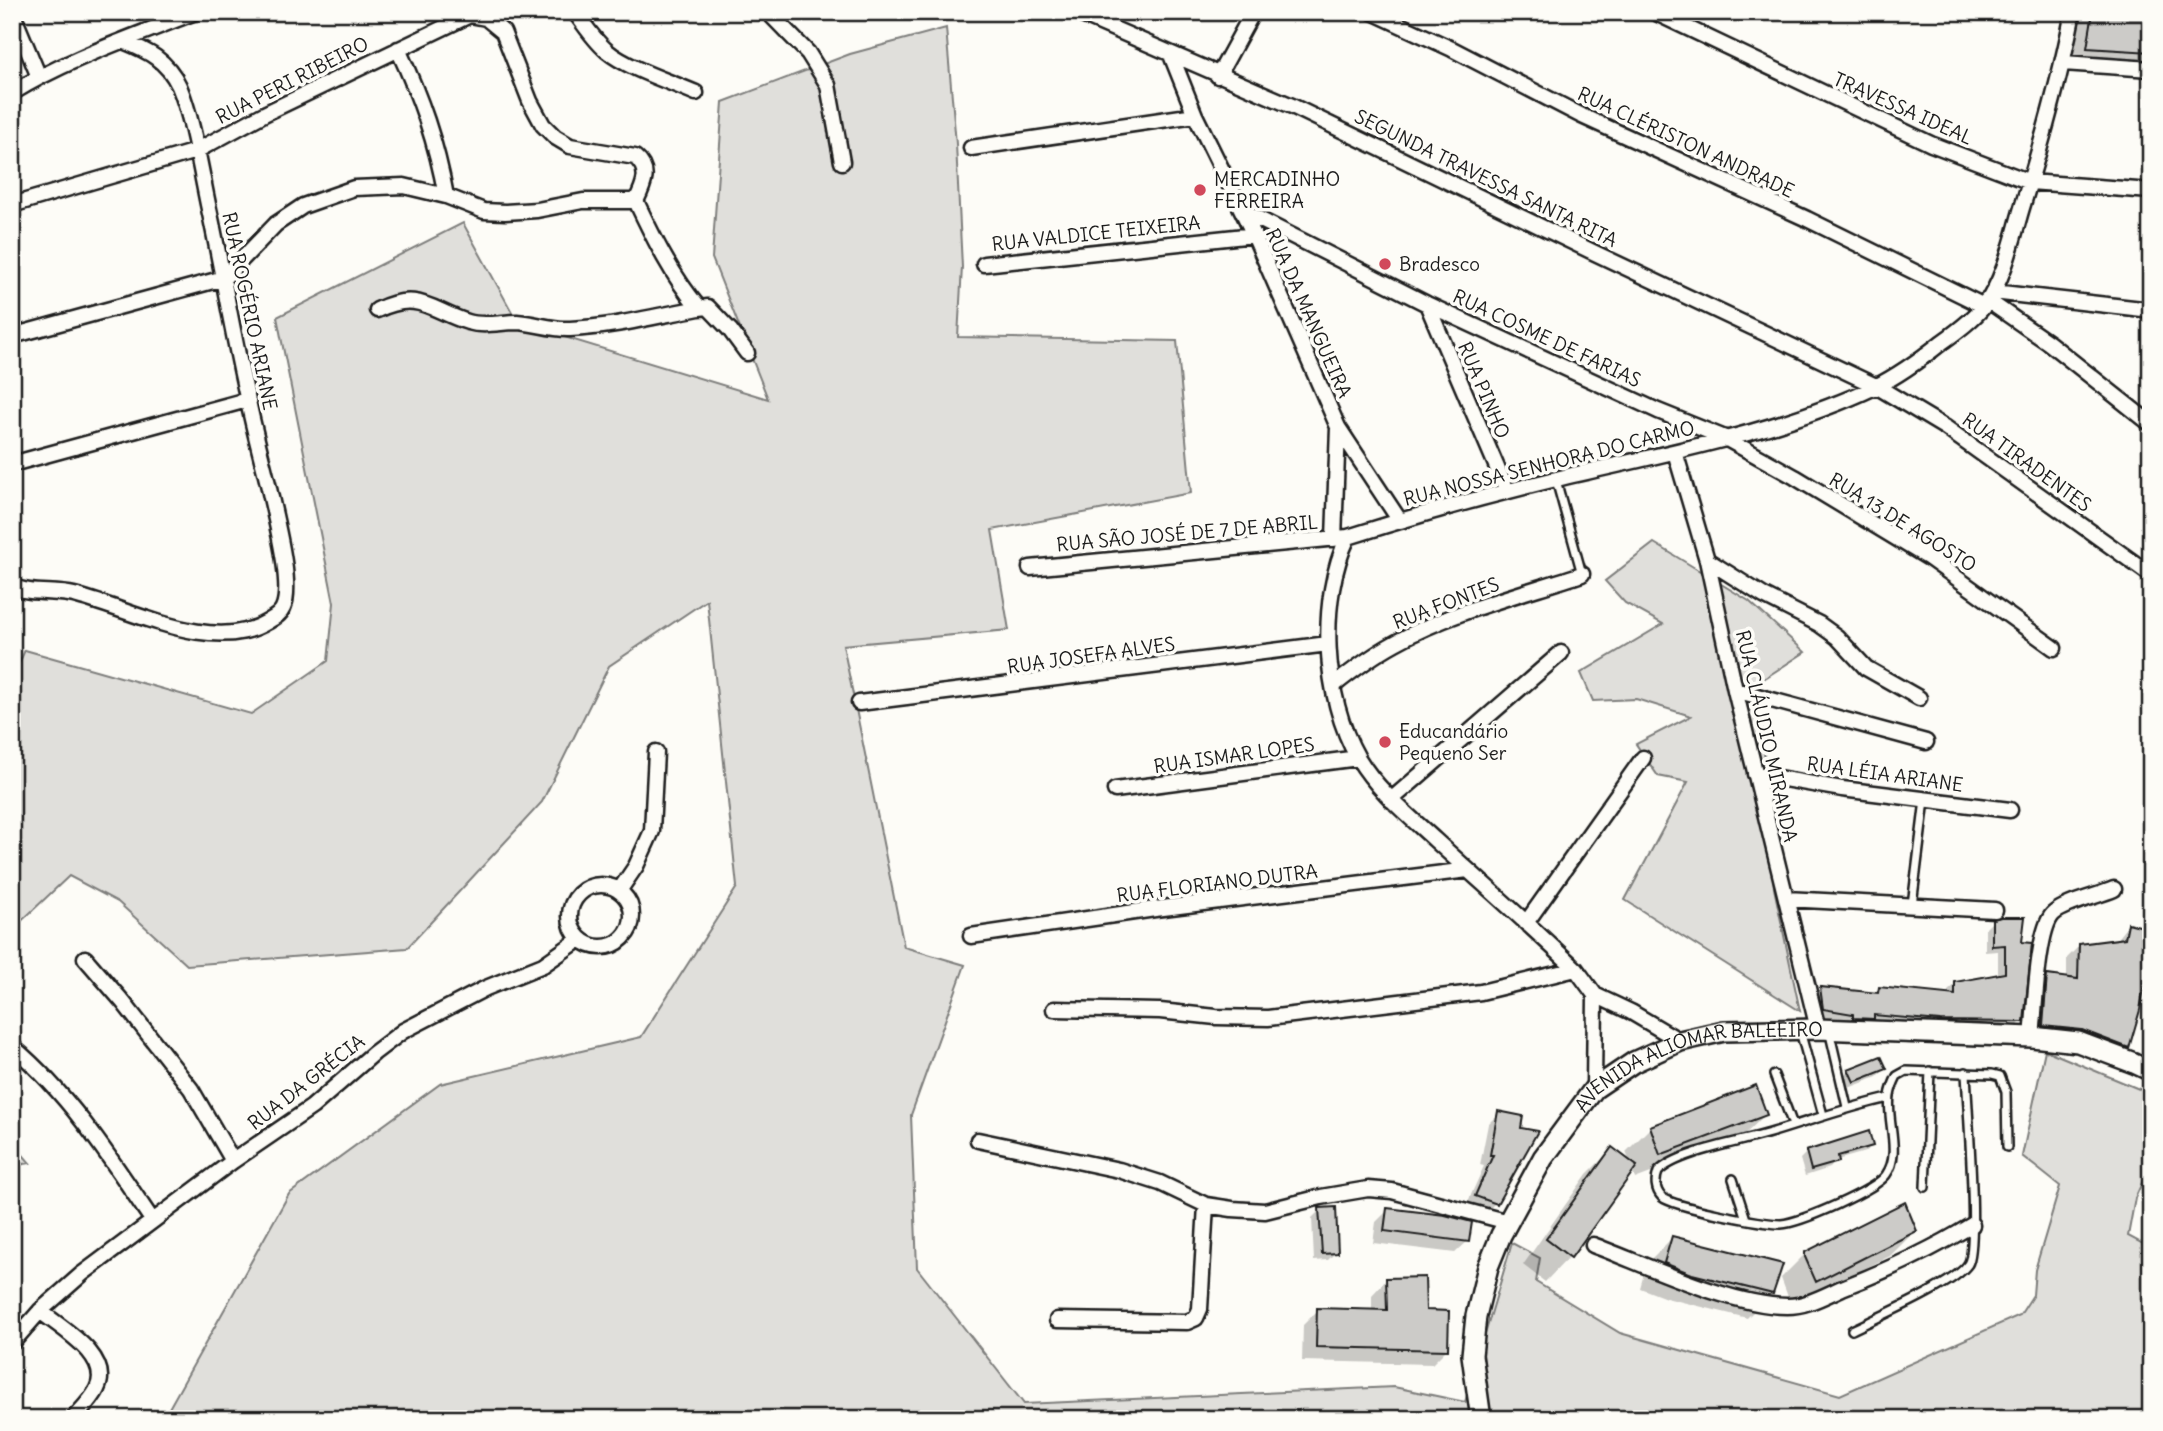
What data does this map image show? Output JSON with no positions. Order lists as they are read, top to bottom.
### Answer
{
  "streets": {
    "main road": ["AVENIDA ALIOMAR BALEEIRO"],
    "street": [
      "RUA PERI RIBEIRO",
      "TRAVESSA IDEAL",
      "RUA CLÉRISTON ANDRADE",
      "SEGUNDA TRAVESSA SANTA RITA",
      "RUA VALDICE TEIXEIRA",
      "RUA ROGÉRIO ARIANE",
      "RUA DA MANGUEIRA",
      "RUA COSME DE FARIAS",
      "RUA PINHO",
      "RUA TIRADENTES",
      "RUA NOSSA SENHORA DO CARMO",
      "RUA 13 DE AGOSTO",
      "RUA SÃO JOSÉ DE 7 DE ABRIL",
      "RUA FONTES",
      "RUA JOSEFA ALVES",
      "RUA CLÁUDIO MIRANDA",
      "RUA ISMAR LOPES",
      "RUA LÉIA ARIANE",
      "RUA FLORIANO DUTRA",
      "RUA DA GRÉCIA"
    ]
  },
  "crossings": [
    ["RUA PERI RIBEIRO", "RUA ROGÉRIO ARIANE"],
    ["TRAVESSA IDEAL", "RUA NOSSA SENHORA DO CARMO"],
    ["RUA CLÉRISTON ANDRADE", "RUA NOSSA SENHORA DO CARMO"],
    ["SEGUNDA TRAVESSA SANTA RITA", "RUA DA MANGUEIRA"],
    ["SEGUNDA TRAVESSA SANTA RITA", "RUA TIRADENTES"],
    ["SEGUNDA TRAVESSA SANTA RITA", "RUA NOSSA SENHORA DO CARMO"],
    ["RUA VALDICE TEIXEIRA", "RUA DA MANGUEIRA"],
    ["RUA DA MANGUEIRA", "RUA COSME DE FARIAS"],
    ["RUA DA MANGUEIRA", "RUA NOSSA SENHORA DO CARMO"],
    ["RUA COSME DE FARIAS", "RUA PINHO"],
    ["RUA COSME DE FARIAS", "RUA NOSSA SENHORA DO CARMO"],
    ["RUA COSME DE FARIAS", "RUA 13 DE AGOSTO"],
    ["RUA PINHO", "RUA NOSSA SENHORA DO CARMO"],
    ["RUA TIRADENTES", "RUA NOSSA SENHORA DO CARMO"],
    ["RUA NOSSA SENHORA DO CARMO", "RUA 13 DE AGOSTO"],
    ["RUA NOSSA SENHORA DO CARMO", "RUA SÃO JOSÉ DE 7 DE ABRIL"],
    ["RUA NOSSA SENHORA DO CARMO", "RUA CLÁUDIO MIRANDA"],
    ["RUA CLÁUDIO MIRANDA", "RUA LÉIA ARIANE"],
    ["RUA CLÁUDIO MIRANDA", "AVENIDA ALIOMAR BALEEIRO"]
  ],
  "places": ["MERCADINHO FERREIRA", "Bradesco", "Educandário Pequeno Ser"]
}
